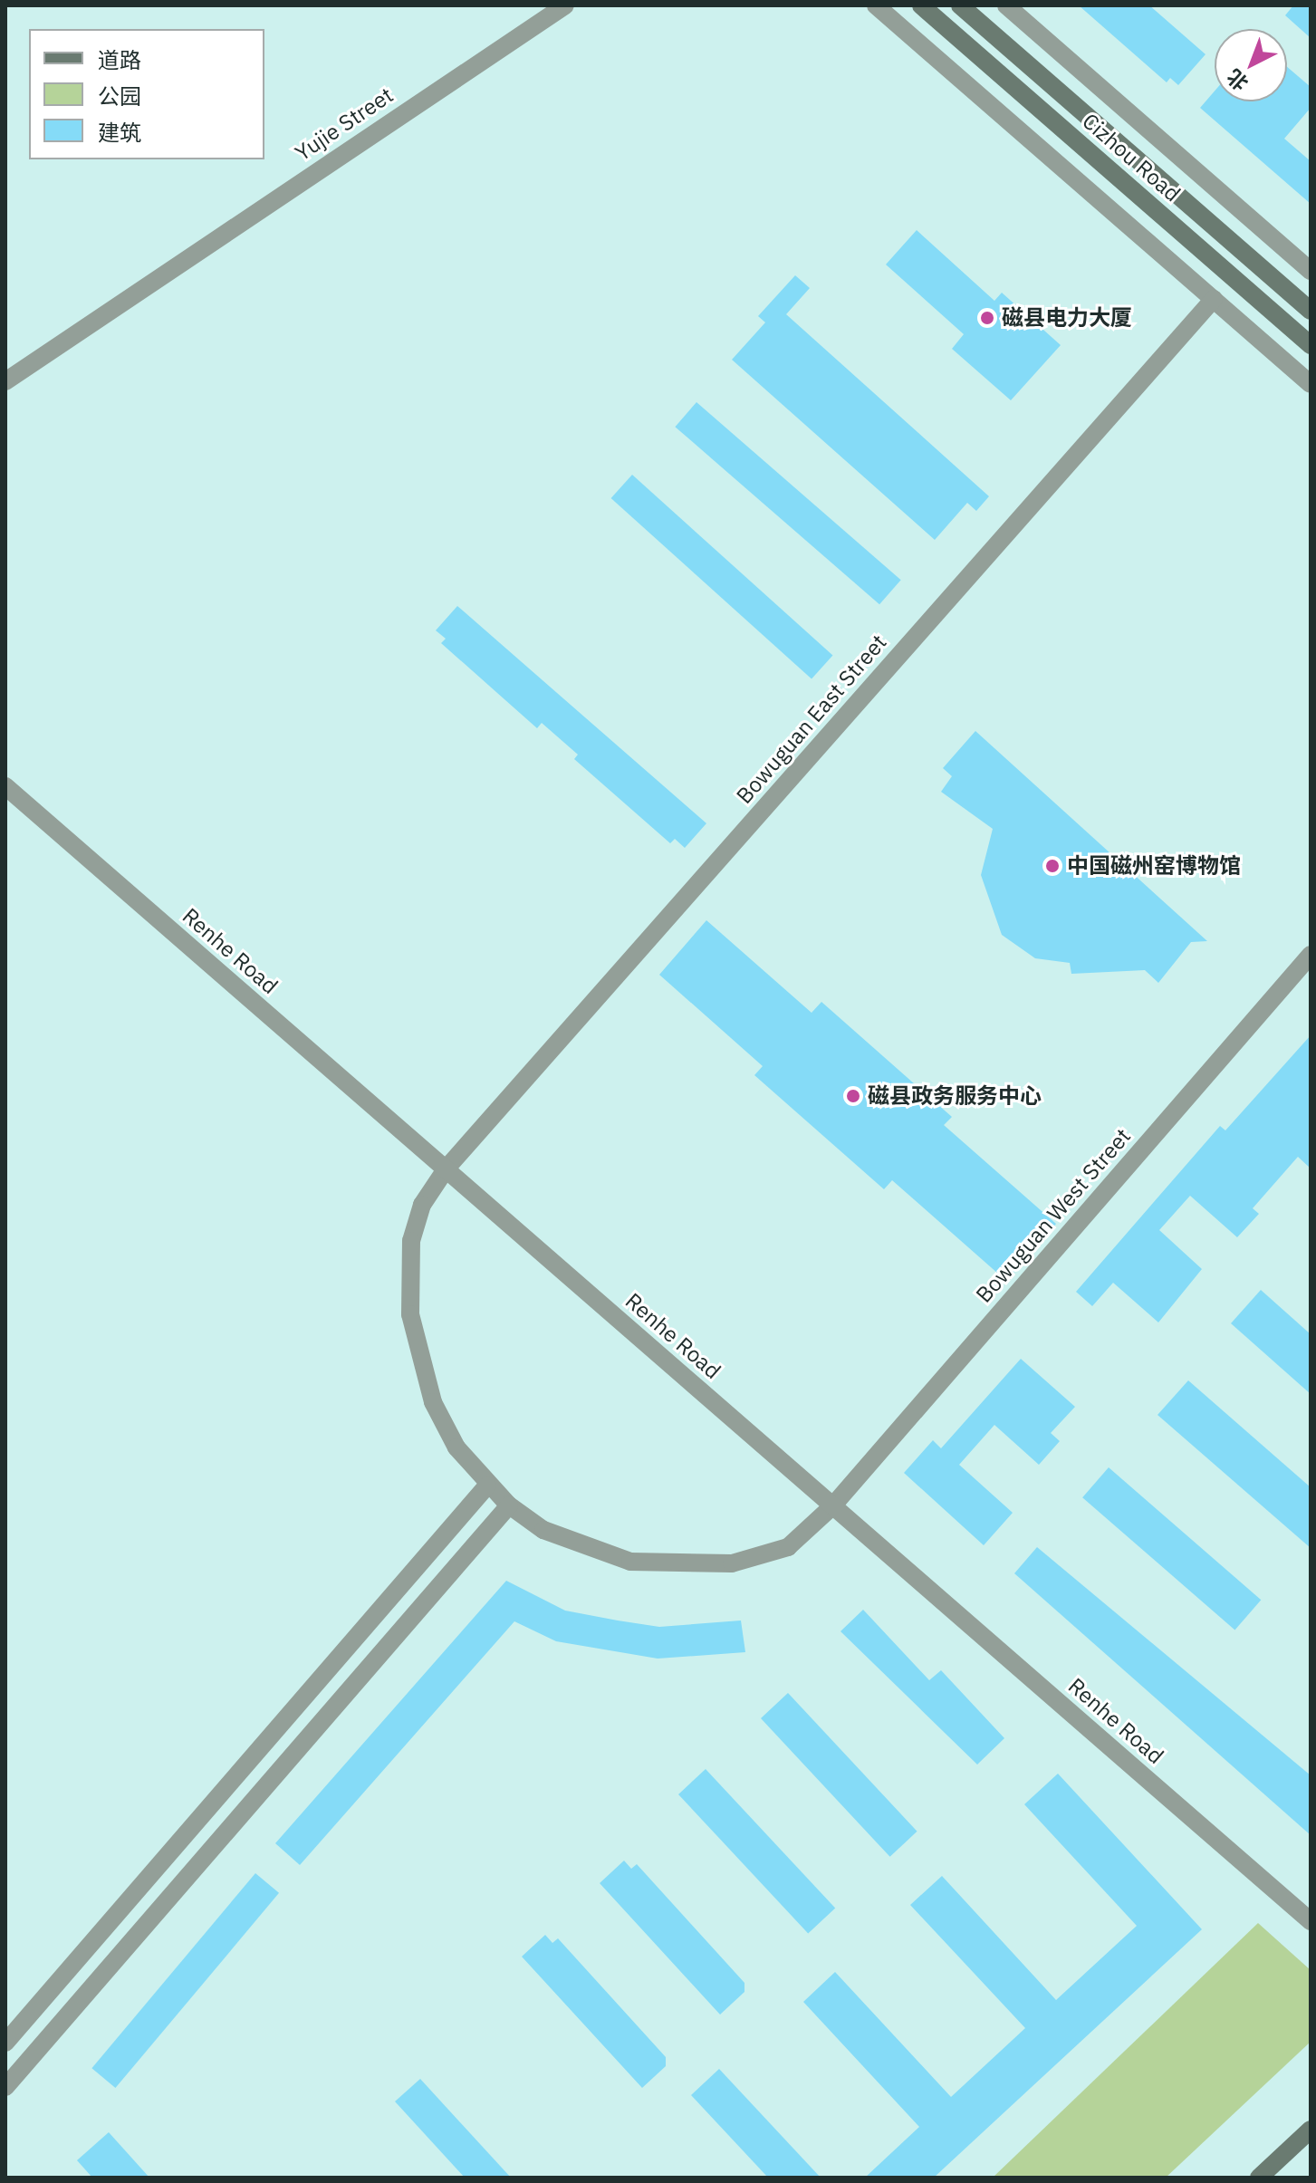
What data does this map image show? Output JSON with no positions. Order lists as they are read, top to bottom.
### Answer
{
  "streets": {
    "main road": ["Cizhou Road"],
    "street": [
      "Yujie Street",
      "Bowuguan East Street",
      "Renhe Road",
      "Bowuguan West Street"
    ]
  },
  "crossings": [
    ["Bowuguan East Street", "Renhe Road"],
    ["Bowuguan East Street", "Bowuguan West Street"],
    ["Renhe Road", "Bowuguan West Street"]
  ],
  "places": ["磁县电力大厦", "中国磁州窑博物馆", "磁县政务服务中心"],
  "legend": ["道路", "公园", "建筑"],
  "north": "bottom left"
}
